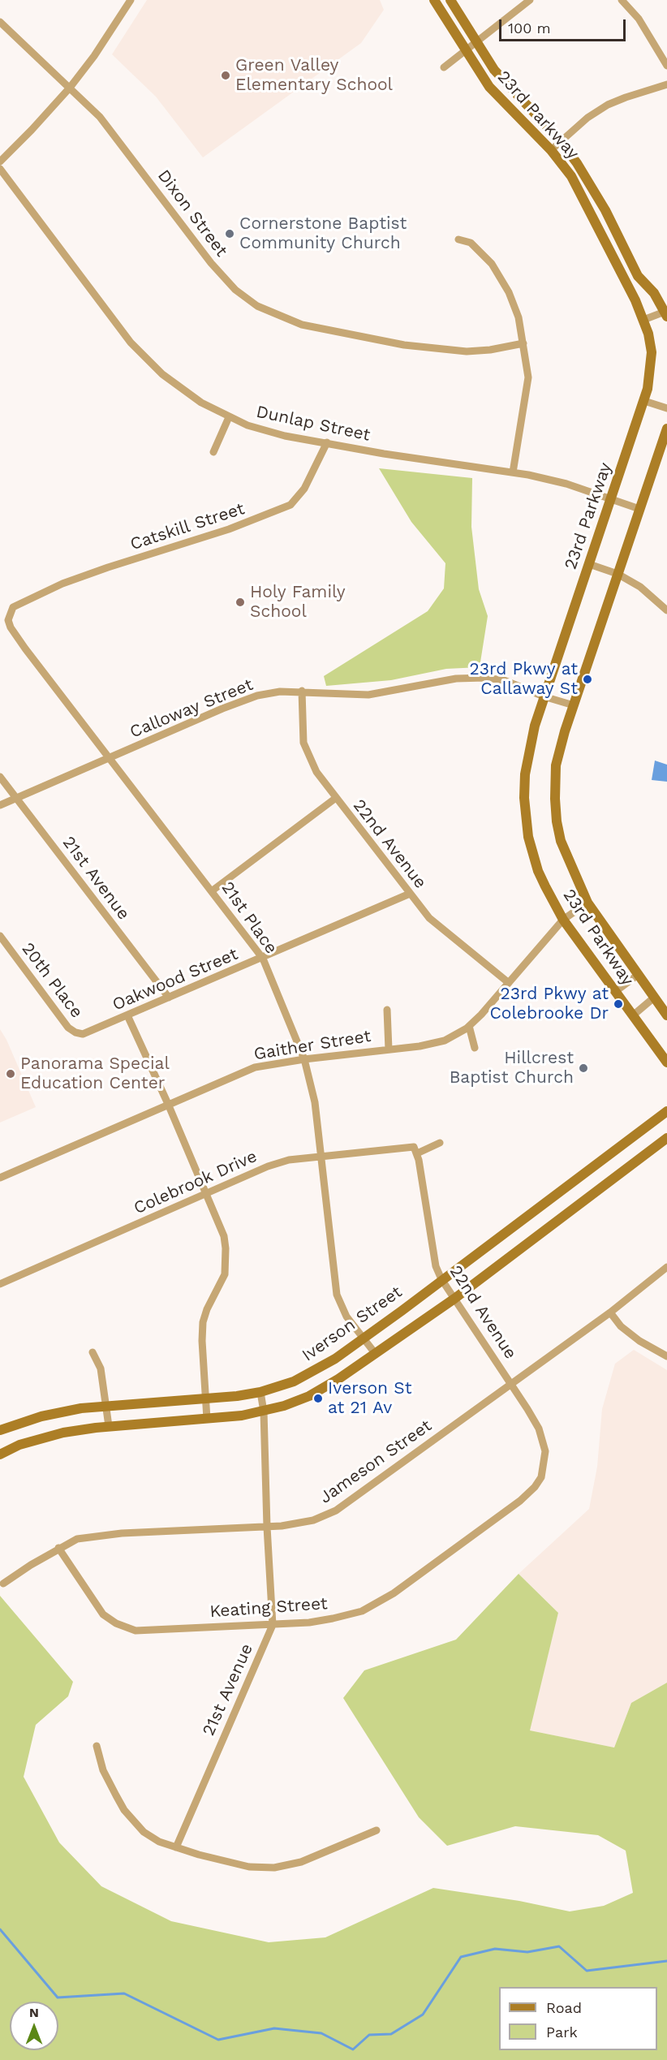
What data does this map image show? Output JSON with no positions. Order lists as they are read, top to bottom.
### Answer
{
  "streets": {
    "street": [
      "23rd Parkway",
      "Dixon Street",
      "Dunlap Street",
      "Catskill Street",
      "Calloway Street",
      "22nd Avenue",
      "21st Avenue",
      "21st Place",
      "Oakwood Street",
      "20th Place",
      "Gaither Street",
      "Colebrook Drive",
      "Iverson Street",
      "Jameson Street",
      "Keating Street"
    ]
  },
  "crossings": [
    ["23rd Parkway", "Dunlap Street"],
    ["23rd Parkway", "Calloway Street"],
    ["23rd Parkway", "Gaither Street"],
    ["Dunlap Street", "Catskill Street"],
    ["Catskill Street", "21st Place"],
    ["Calloway Street", "22nd Avenue"],
    ["Calloway Street", "21st Avenue"],
    ["Calloway Street", "21st Place"],
    ["22nd Avenue", "Oakwood Street"],
    ["22nd Avenue", "Gaither Street"],
    ["22nd Avenue", "Colebrook Drive"],
    ["22nd Avenue", "Iverson Street"],
    ["22nd Avenue", "Jameson Street"],
    ["22nd Avenue", "Keating Street"],
    ["21st Avenue", "Oakwood Street"],
    ["21st Avenue", "Iverson Street"],
    ["21st Avenue", "Jameson Street"],
    ["21st Avenue", "Keating Street"],
    ["21st Place", "Oakwood Street"],
    ["21st Place", "Gaither Street"],
    ["21st Place", "Colebrook Drive"],
    ["21st Place", "Iverson Street"],
    ["Oakwood Street", "20th Place"],
    ["Jameson Street", "Keating Street"]
  ],
  "places": [
    "Green Valley Elementary School",
    "Cornerstone Baptist Community Church",
    "Holy Family School",
    "23rd Pkwy at Callaway St",
    "23rd Pkwy at Colebrooke Dr",
    "Hillcrest Baptist Church",
    "Panorama Special Education Center",
    "Iverson St at 21 Av"
  ],
  "legend": ["Road", "Park"],
  "scale_bar": "100 m",
  "north": "top"
}
